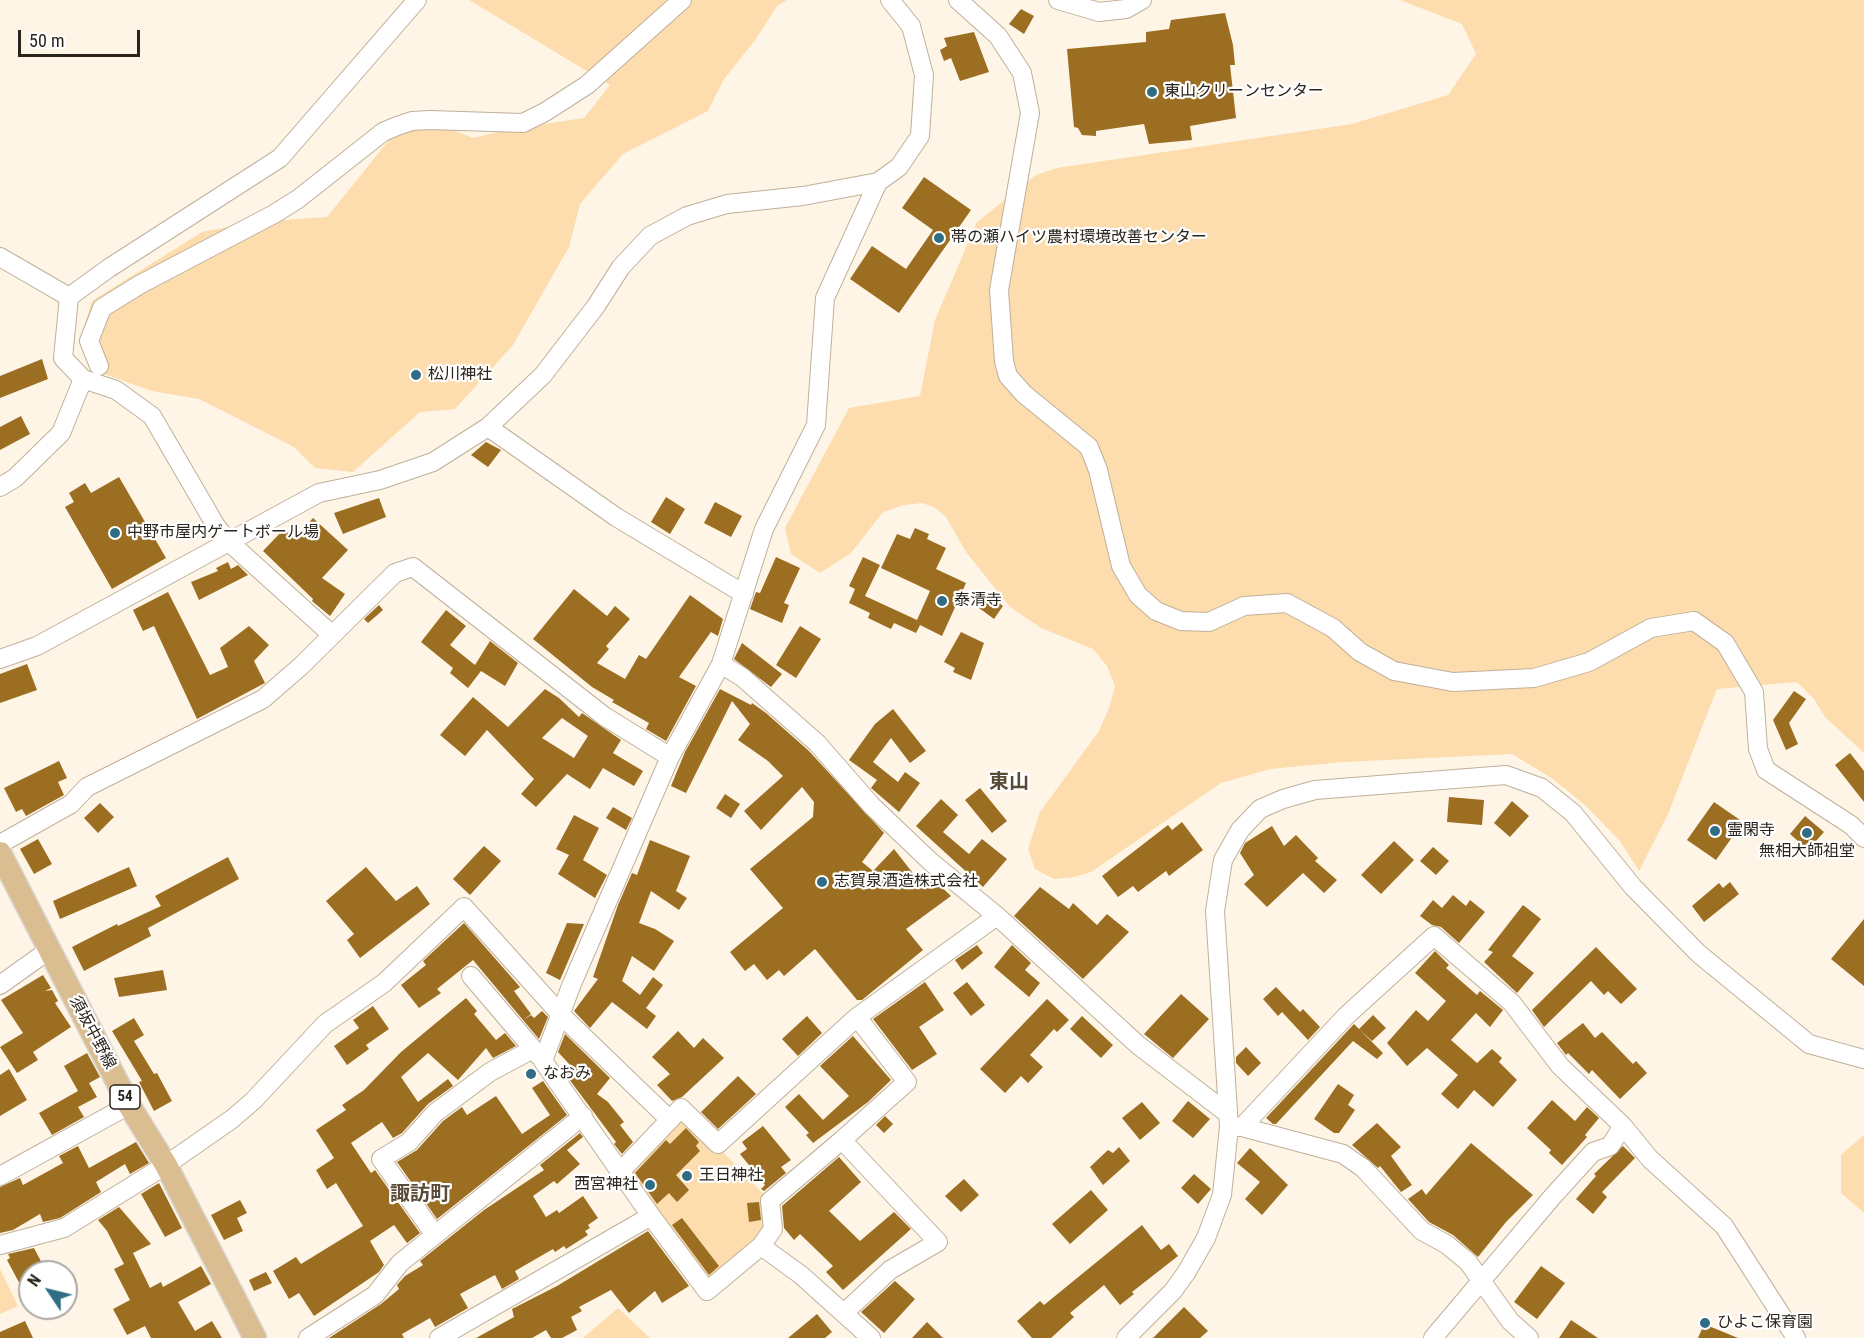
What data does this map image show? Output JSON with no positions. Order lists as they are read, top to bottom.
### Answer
{
  "streets": {
    "main road": ["須坂中野線", "54"]
  },
  "districts": ["東山", "諏訪町"],
  "places": [
    "東山クリーンセンター",
    "帯の瀬ハイツ農村環境改善センター",
    "松川神社",
    "中野市屋内ゲートボール場",
    "泰清寺",
    "霊閑寺",
    "無相大師祖堂",
    "志賀泉酒造株式会社",
    "なおみ",
    "王日神社",
    "西宮神社",
    "ひよこ保育園"
  ],
  "scale_bar": "50 m",
  "north": "top left"
}
